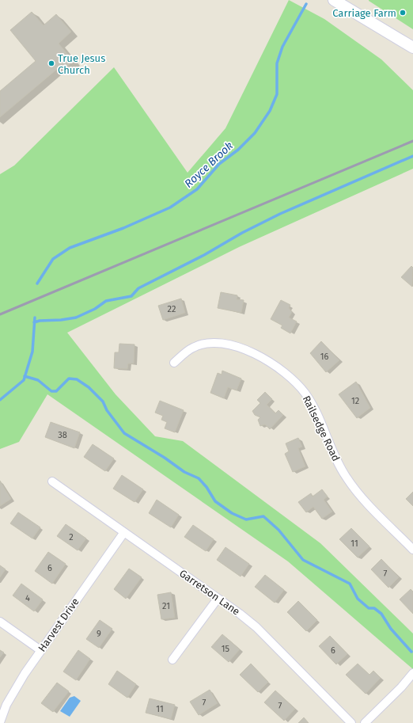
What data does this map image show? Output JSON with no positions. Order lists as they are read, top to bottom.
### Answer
{
  "streets": {
    "street": ["Railsedge Road", "Garretson Lane", "Harvest Drive"]
  },
  "crossings": [
    ["Garretson Lane", "Harvest Drive"]
  ],
  "water": ["Royce Brook"],
  "places": ["Carriage Farm", "True Jesus Church"],
  "house_numbers": [
    "22",
    "16",
    "12",
    "38",
    "2",
    "11",
    "6",
    "7",
    "4",
    "21",
    "9",
    "15",
    "6",
    "7",
    "7",
    "11"
  ]
}
